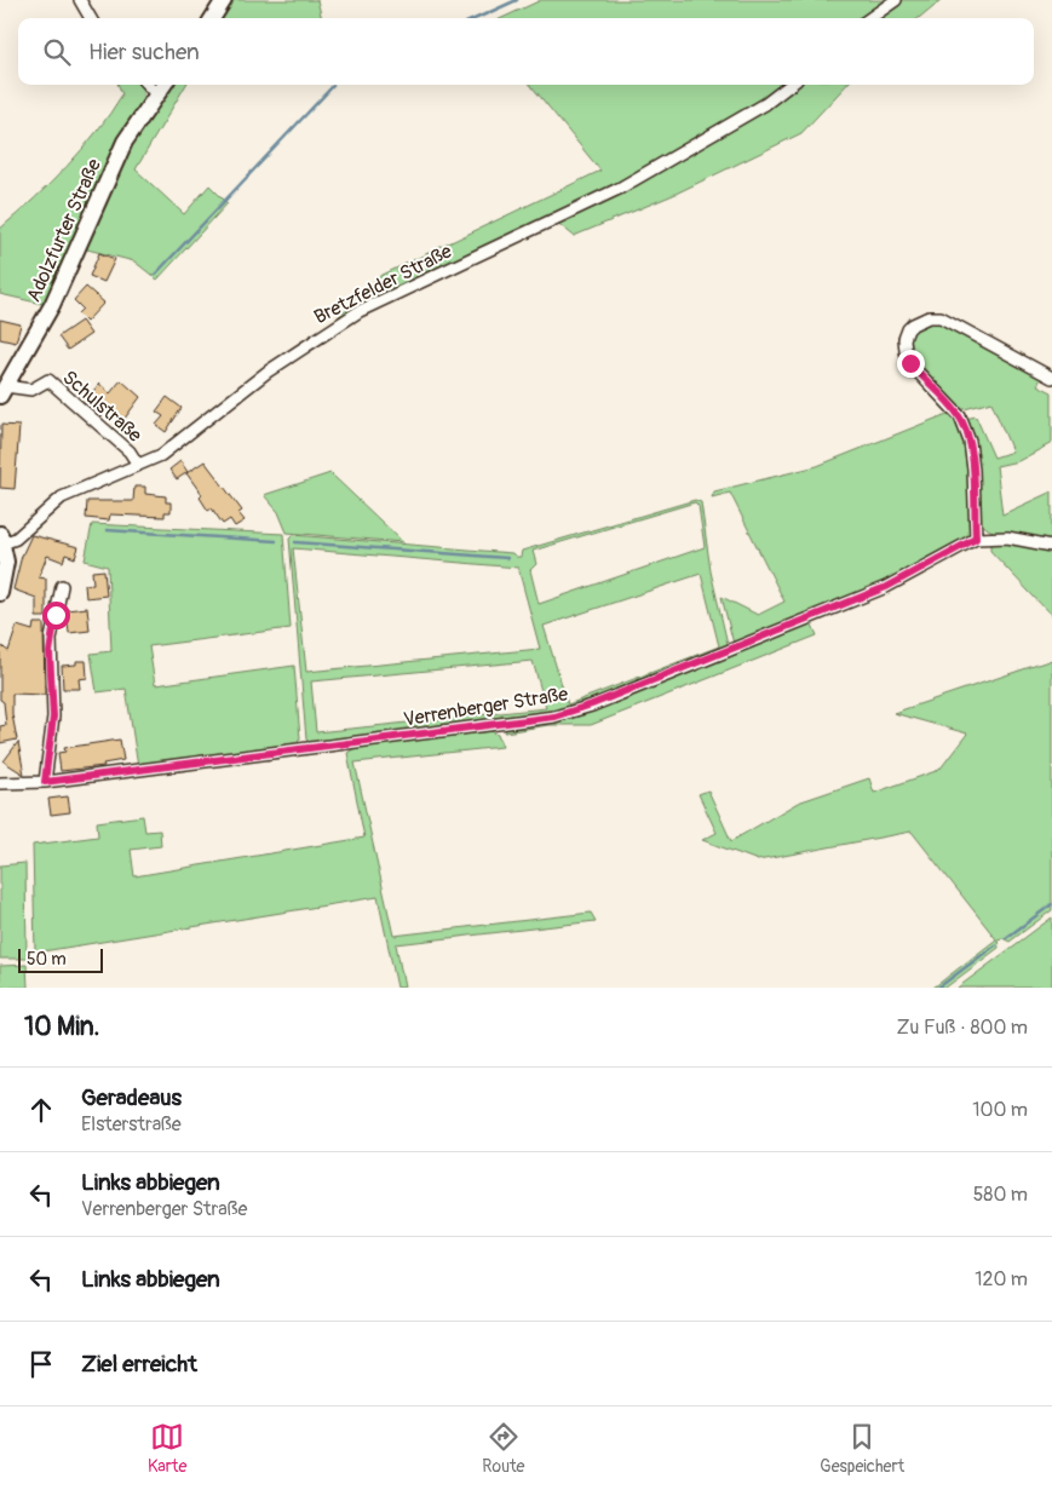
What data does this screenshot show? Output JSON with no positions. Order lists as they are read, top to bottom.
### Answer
{
  "streets": {
    "main road": ["Adolzfurter Straße"],
    "street": ["Bretzfelder Straße", "Schulstraße", "Verrenberger Straße"]
  },
  "crossings": [
    ["Adolzfurter Straße", "Schulstraße"],
    ["Bretzfelder Straße", "Schulstraße"]
  ],
  "scale_bar": "50 m",
  "page": {
    "search": "Hier suchen",
    "scale": "50 m",
    "heading": ["10 Min.", "Zu Fuß · 800 m"],
    "list": [
      ["Geradeaus", "Elsterstraße", "100 m"],
      ["Links abbiegen", "Verrenberger Straße", "580 m"],
      ["Links abbiegen", "120 m"],
      "Ziel erreicht"
    ],
    "nav": ["Karte", "Route", "Gespeichert"]
  }
}
